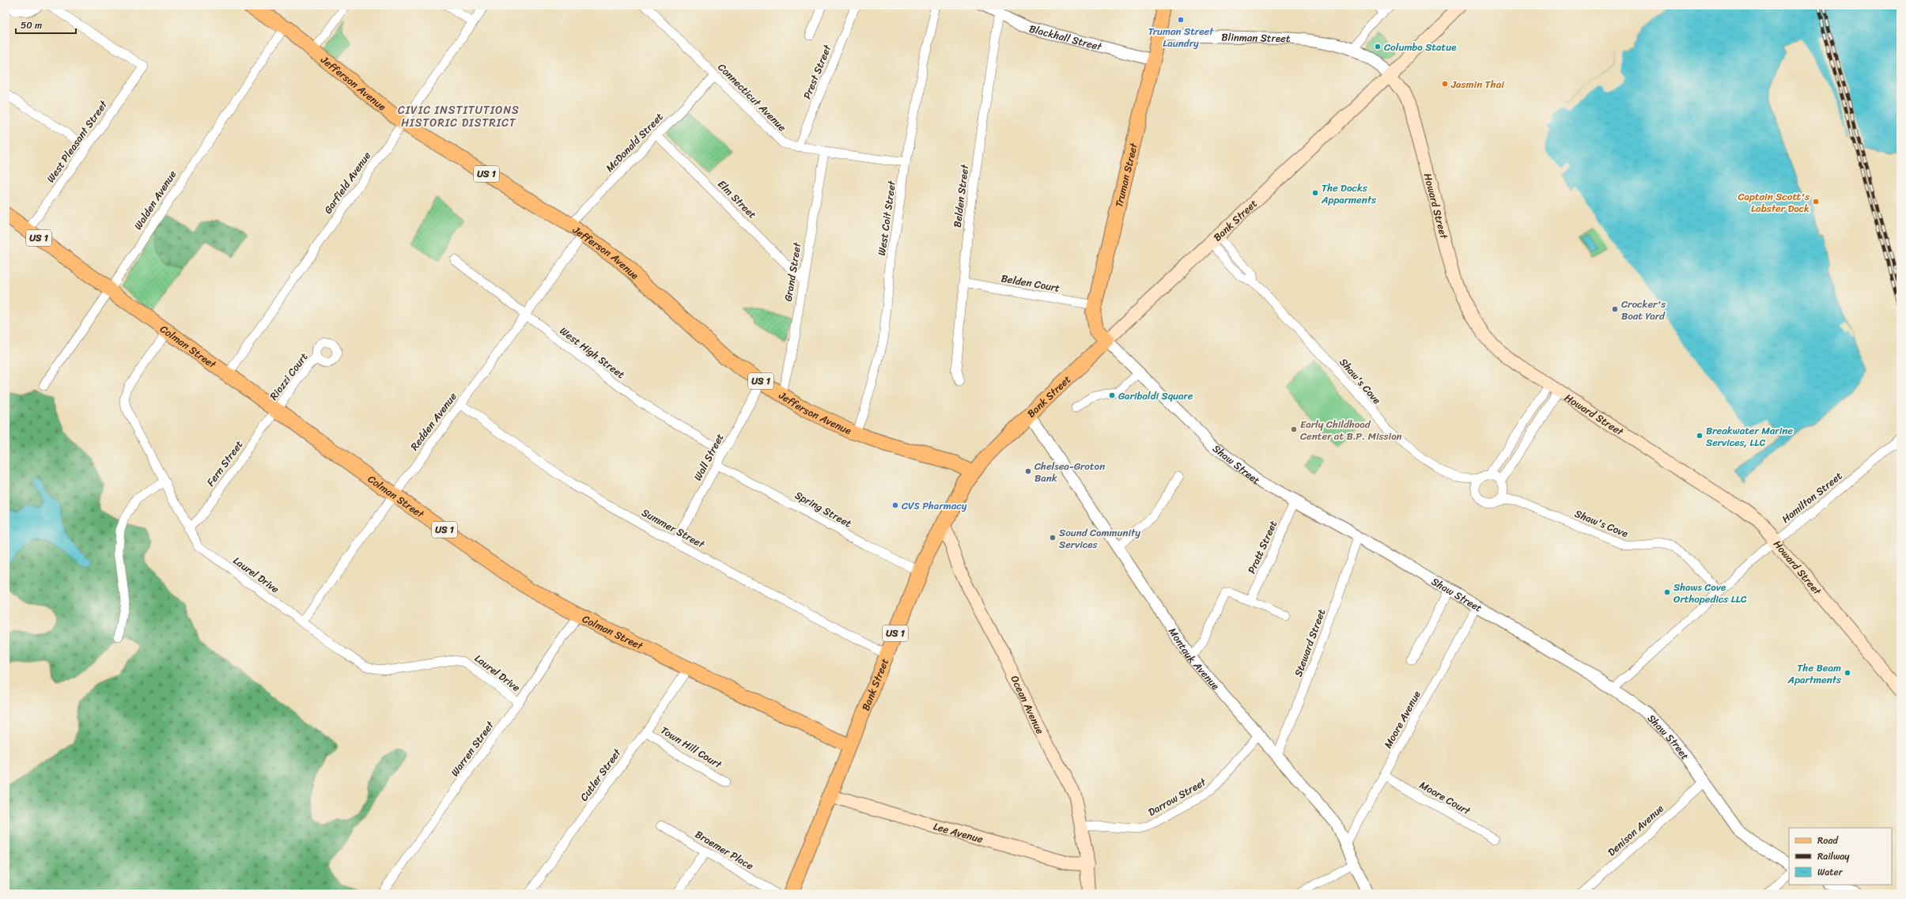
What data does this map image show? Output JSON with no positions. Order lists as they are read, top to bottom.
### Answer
{
  "streets": {
    "main road": [
      "Jefferson Avenue",
      "US 1",
      "Truman Street",
      "Howard Street",
      "Bank Street",
      "Colman Street",
      "Ocean Avenue",
      "Lee Avenue"
    ],
    "street": [
      "Blackhall Street",
      "Blinman Street",
      "Prest Street",
      "Connecticut Avenue",
      "West Pleasant Street",
      "McDonald Street",
      "Garfield Avenue",
      "Belden Street",
      "Elm Street",
      "Walden Avenue",
      "West Coit Street",
      "Grand Street",
      "Belden Court",
      "West High Street",
      "Riozzi Court",
      "Shaw's Cove",
      "Redden Avenue",
      "Wall Street",
      "Fern Street",
      "Shaw Street",
      "Hamilton Street",
      "Spring Street",
      "Summer Street",
      "Pratt Street",
      "Laurel Drive",
      "Steward Street",
      "Montauk Avenue",
      "Moore Avenue",
      "Town Hill Court",
      "Warren Street",
      "Cutler Street",
      "Darrow Street",
      "Moore Court",
      "Denison Avenue",
      "Braemer Place"
    ]
  },
  "crossings": [
    ["Blackhall Street", "Truman Street"],
    ["Blackhall Street", "Belden Street"],
    ["Blinman Street", "Truman Street"],
    ["Blinman Street", "Howard Street"],
    ["Blinman Street", "Bank Street"],
    ["Prest Street", "Connecticut Avenue"],
    ["Jefferson Avenue", "McDonald Street"],
    ["Jefferson Avenue", "Garfield Avenue"],
    ["Jefferson Avenue", "Walden Avenue"],
    ["Jefferson Avenue", "West Coit Street"],
    ["Jefferson Avenue", "Bank Street"],
    ["Jefferson Avenue", "Grand Street"],
    ["Jefferson Avenue", "Redden Avenue"],
    ["Jefferson Avenue", "Wall Street"],
    ["Connecticut Avenue", "McDonald Street"],
    ["Connecticut Avenue", "West Coit Street"],
    ["Connecticut Avenue", "Grand Street"],
    ["West Pleasant Street", "Colman Street"],
    ["McDonald Street", "Elm Street"],
    ["Truman Street", "Bank Street"],
    ["Truman Street", "Belden Court"],
    ["Truman Street", "Shaw Street"],
    ["Garfield Avenue", "Colman Street"],
    ["Belden Street", "Belden Court"],
    ["Elm Street", "Grand Street"],
    ["Walden Avenue", "Colman Street"],
    ["Howard Street", "Bank Street"],
    ["Howard Street", "Hamilton Street"],
    ["Bank Street", "Colman Street"],
    ["Bank Street", "Shaw's Cove"],
    ["Bank Street", "Shaw Street"],
    ["Bank Street", "Spring Street"],
    ["Bank Street", "Summer Street"],
    ["Bank Street", "Montauk Avenue"],
    ["Bank Street", "Ocean Avenue"],
    ["Bank Street", "Lee Avenue"],
    ["Colman Street", "Riozzi Court"],
    ["Colman Street", "Redden Avenue"],
    ["Colman Street", "Fern Street"],
    ["Colman Street", "Laurel Drive"],
    ["Colman Street", "Warren Street"],
    ["Colman Street", "Cutler Street"],
    ["West High Street", "Redden Avenue"],
    ["West High Street", "Wall Street"],
    ["Riozzi Court", "Fern Street"],
    ["Shaw's Cove", "Hamilton Street"],
    ["Redden Avenue", "Summer Street"],
    ["Redden Avenue", "Laurel Drive"],
    ["Wall Street", "Spring Street"],
    ["Wall Street", "Summer Street"],
    ["Fern Street", "Laurel Drive"],
    ["Shaw Street", "Hamilton Street"],
    ["Shaw Street", "Pratt Street"],
    ["Shaw Street", "Steward Street"],
    ["Shaw Street", "Moore Avenue"],
    ["Shaw Street", "Denison Avenue"],
    ["Laurel Drive", "Warren Street"],
    ["Steward Street", "Montauk Avenue"],
    ["Montauk Avenue", "Moore Avenue"],
    ["Montauk Avenue", "Darrow Street"],
    ["Ocean Avenue", "Darrow Street"],
    ["Ocean Avenue", "Lee Avenue"],
    ["Moore Avenue", "Moore Court"],
    ["Town Hill Court", "Cutler Street"]
  ],
  "districts": ["CIVIC INSTITUTIONS HISTORIC DISTRICT"],
  "places": [
    "Truman Street Laundry",
    "Columbo Statue",
    "Jasmin Thai",
    "The Docks Apparments",
    "Captain Scott's Lobster Dock",
    "Crocker's Boat Yard",
    "Garibaldi Square",
    "Early Childhood Center at B.P. Mission",
    "Breakwater Marine Services, LLC",
    "Chelsea-Groton Bank",
    "CVS Pharmacy",
    "Sound Community Services",
    "Shaws Cove Orthopedics LLC",
    "The Beam Apartments"
  ],
  "legend": ["Road", "Railway", "Water"],
  "scale_bar": "50 m"
}
